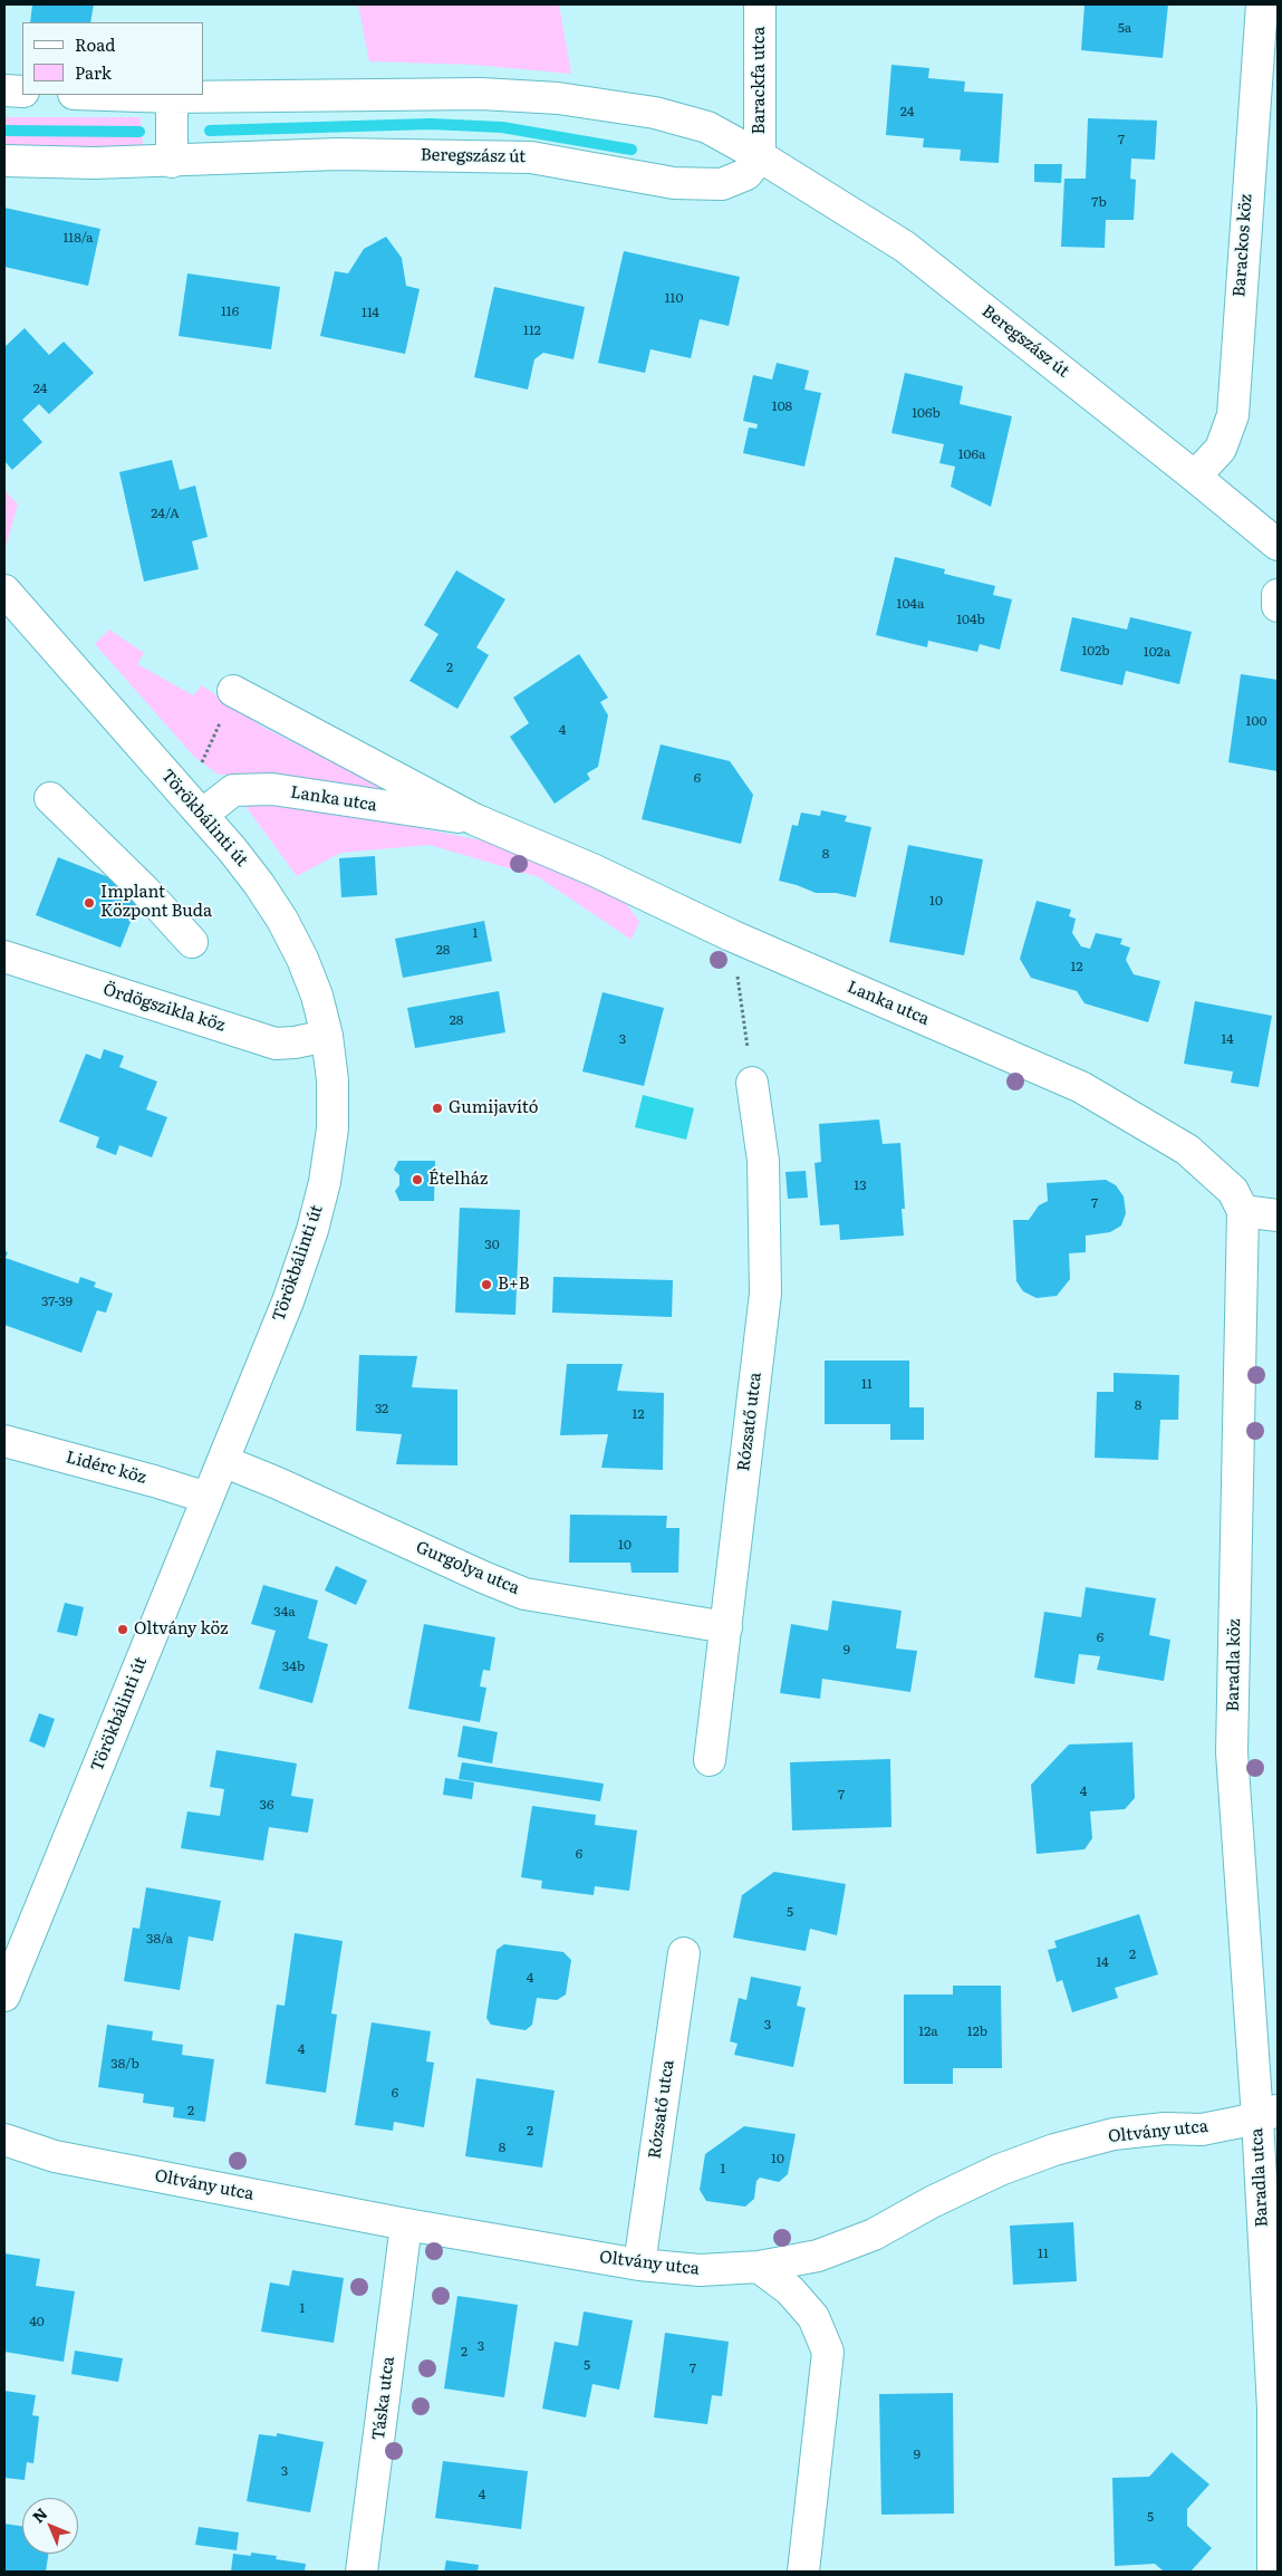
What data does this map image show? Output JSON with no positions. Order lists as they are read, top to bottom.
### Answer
{
  "streets": {
    "street": [
      "Barackfa utca",
      "Beregszász út",
      "Barackos köz",
      "Lanka utca",
      "Törökbálinti út",
      "Ördögszikla köz",
      "Rózsatő utca",
      "Lidérc köz",
      "Gurgolya utca",
      "Baradla köz",
      "Oltvány utca",
      "Baradla utca",
      "Táska utca"
    ]
  },
  "crossings": [
    ["Barackfa utca", "Beregszász út"],
    ["Beregszász út", "Barackos köz"],
    ["Lanka utca", "Törökbálinti út"],
    ["Lanka utca", "Baradla köz"],
    ["Törökbálinti út", "Ördögszikla köz"],
    ["Törökbálinti út", "Lidérc köz"],
    ["Törökbálinti út", "Gurgolya utca"],
    ["Rózsatő utca", "Gurgolya utca"],
    ["Rózsatő utca", "Oltvány utca"],
    ["Baradla köz", "Oltvány utca"],
    ["Baradla köz", "Baradla utca"],
    ["Oltvány utca", "Baradla utca"],
    ["Oltvány utca", "Táska utca"]
  ],
  "places": [
    "Implant Központ Buda",
    "Gumijavító",
    "Ételház",
    "B+B",
    "Oltvány köz"
  ],
  "house_numbers": [
    "5a",
    "24",
    "7",
    "7b",
    "118/a",
    "110",
    "116",
    "114",
    "112",
    "24",
    "108",
    "106b",
    "106a",
    "24/A",
    "104a",
    "104b",
    "102b",
    "102a",
    "2",
    "100",
    "4",
    "6",
    "8",
    "10",
    "1",
    "28",
    "12",
    "28",
    "3",
    "14",
    "13",
    "7",
    "30",
    "37-39",
    "11",
    "8",
    "32",
    "12",
    "10",
    "34a",
    "6",
    "9",
    "34b",
    "4",
    "7",
    "36",
    "6",
    "5",
    "38/a",
    "2",
    "14",
    "4",
    "3",
    "12a",
    "12b",
    "4",
    "38/b",
    "6",
    "2",
    "2",
    "8",
    "10",
    "1",
    "11",
    "1",
    "40",
    "3",
    "2",
    "5",
    "7",
    "9",
    "3",
    "4",
    "5"
  ],
  "legend": ["Road", "Park"],
  "north": "top left"
}
